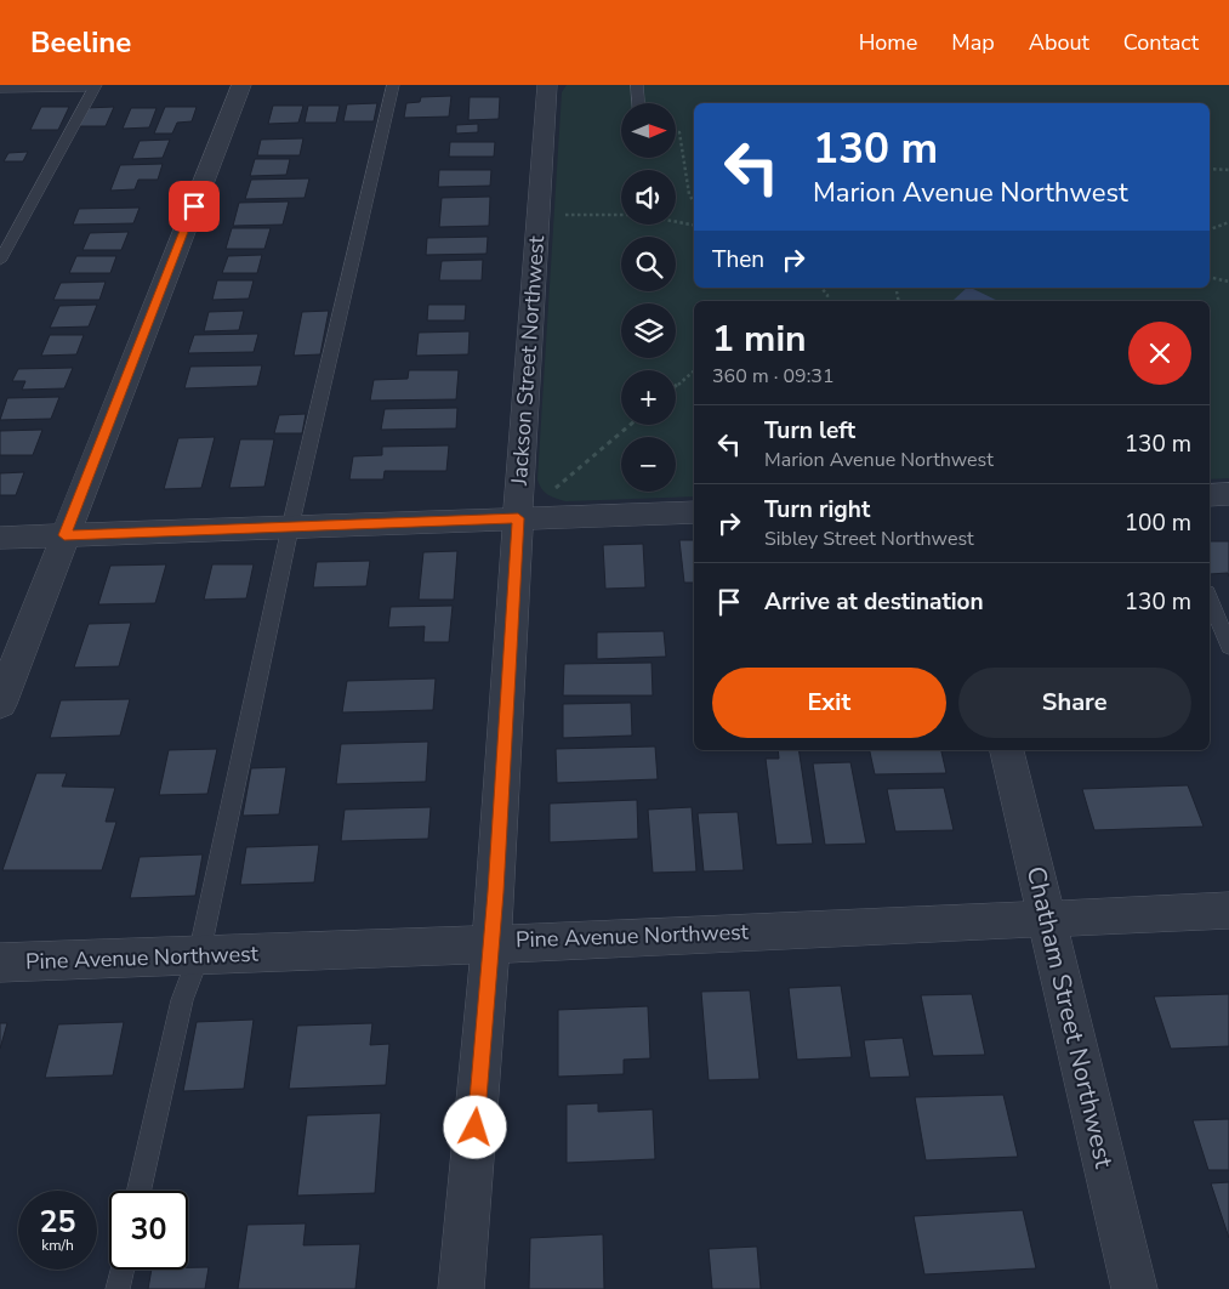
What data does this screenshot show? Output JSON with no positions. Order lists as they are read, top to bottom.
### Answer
{
  "streets": {
    "street": ["Jackson Street Northwest", "Pine Avenue Northwest", "Chatham Street Northwest"]
  },
  "crossings": [
    ["Jackson Street Northwest", "Pine Avenue Northwest"],
    ["Pine Avenue Northwest", "Chatham Street Northwest"]
  ],
  "north": "right",
  "page": {
    "header": "Beeline",
    "nav": [
      "Home",
      "Map",
      "About",
      "Contact"
    ],
    "map_buttons": ["+", "−"],
    "turn": ["130 m", "Marion Avenue Northwest"],
    "then": "Then",
    "heading": ["1 min", "360 m · 09:31"],
    "list": [
      {
        "name": "Turn left",
        "note": "Marion Avenue Northwest",
        "value": "130 m"
      },
      {
        "name": "Turn right",
        "note": "Sibley Street Northwest",
        "value": "100 m"
      },
      {
        "name": "Arrive at destination",
        "value": "130 m"
      }
    ],
    "buttons": ["Exit", "Share"],
    "speed": "25 km/h",
    "limit": "30"
  }
}
